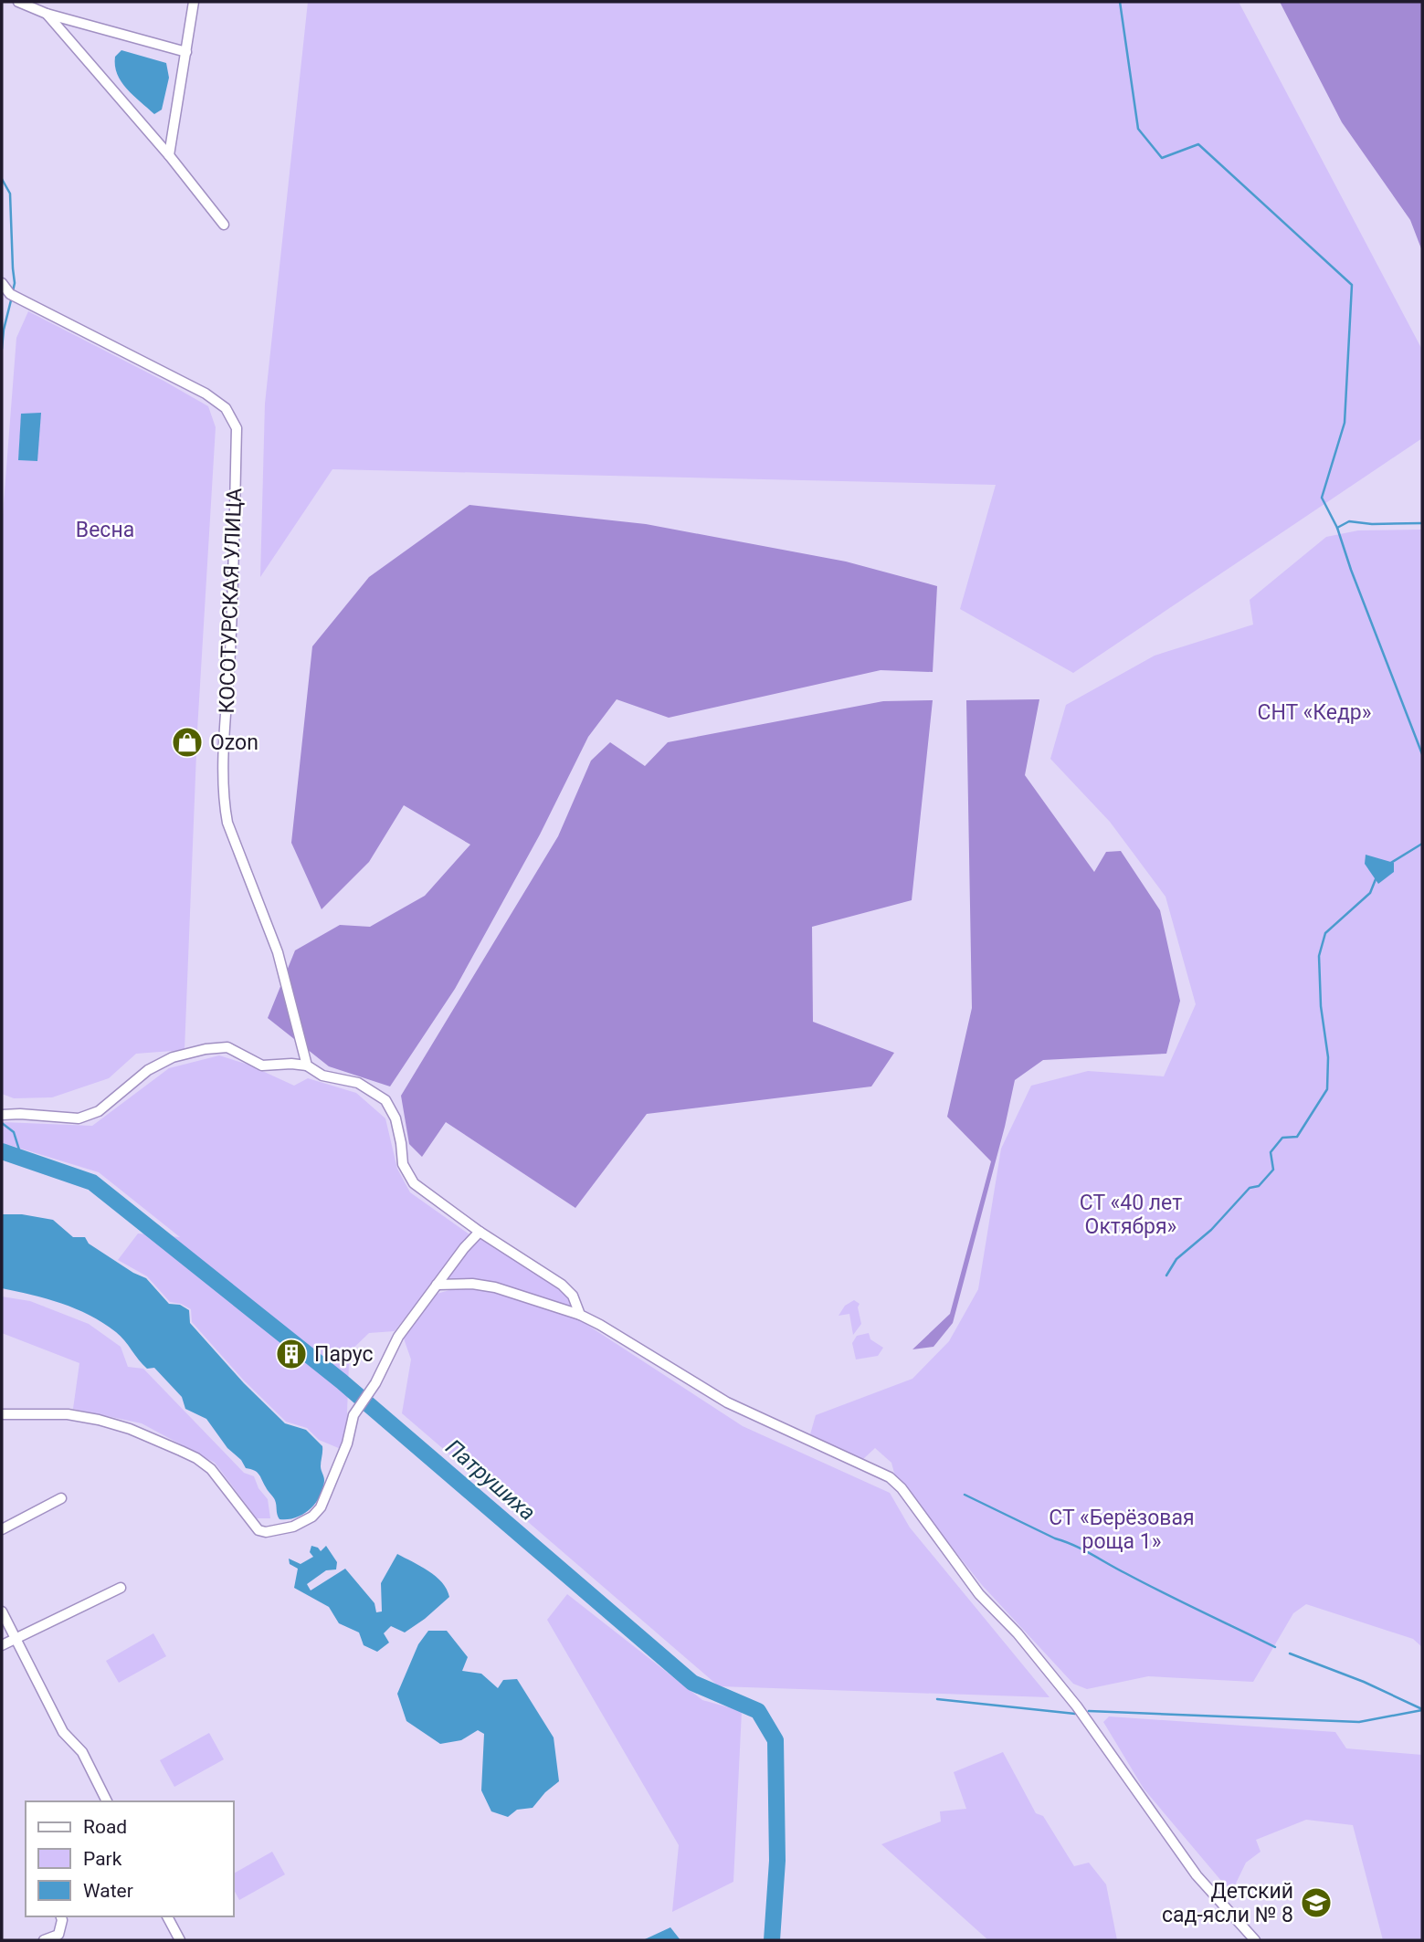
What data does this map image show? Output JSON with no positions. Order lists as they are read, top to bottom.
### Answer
{
  "streets": {
    "street": ["КОСОТУРСКАЯ УЛИЦА"]
  },
  "water": ["Патрушиха"],
  "parks": [
    "Весна",
    "СНТ «Кедр»",
    "СТ «40 лет Октября»",
    "СТ «Берёзовая роща 1»"
  ],
  "places": {
    "shop": ["Ozon"],
    "building": ["Парус"],
    "school or university": ["Детский сад-ясли № 8"]
  },
  "legend": ["Road", "Park", "Water"]
}
